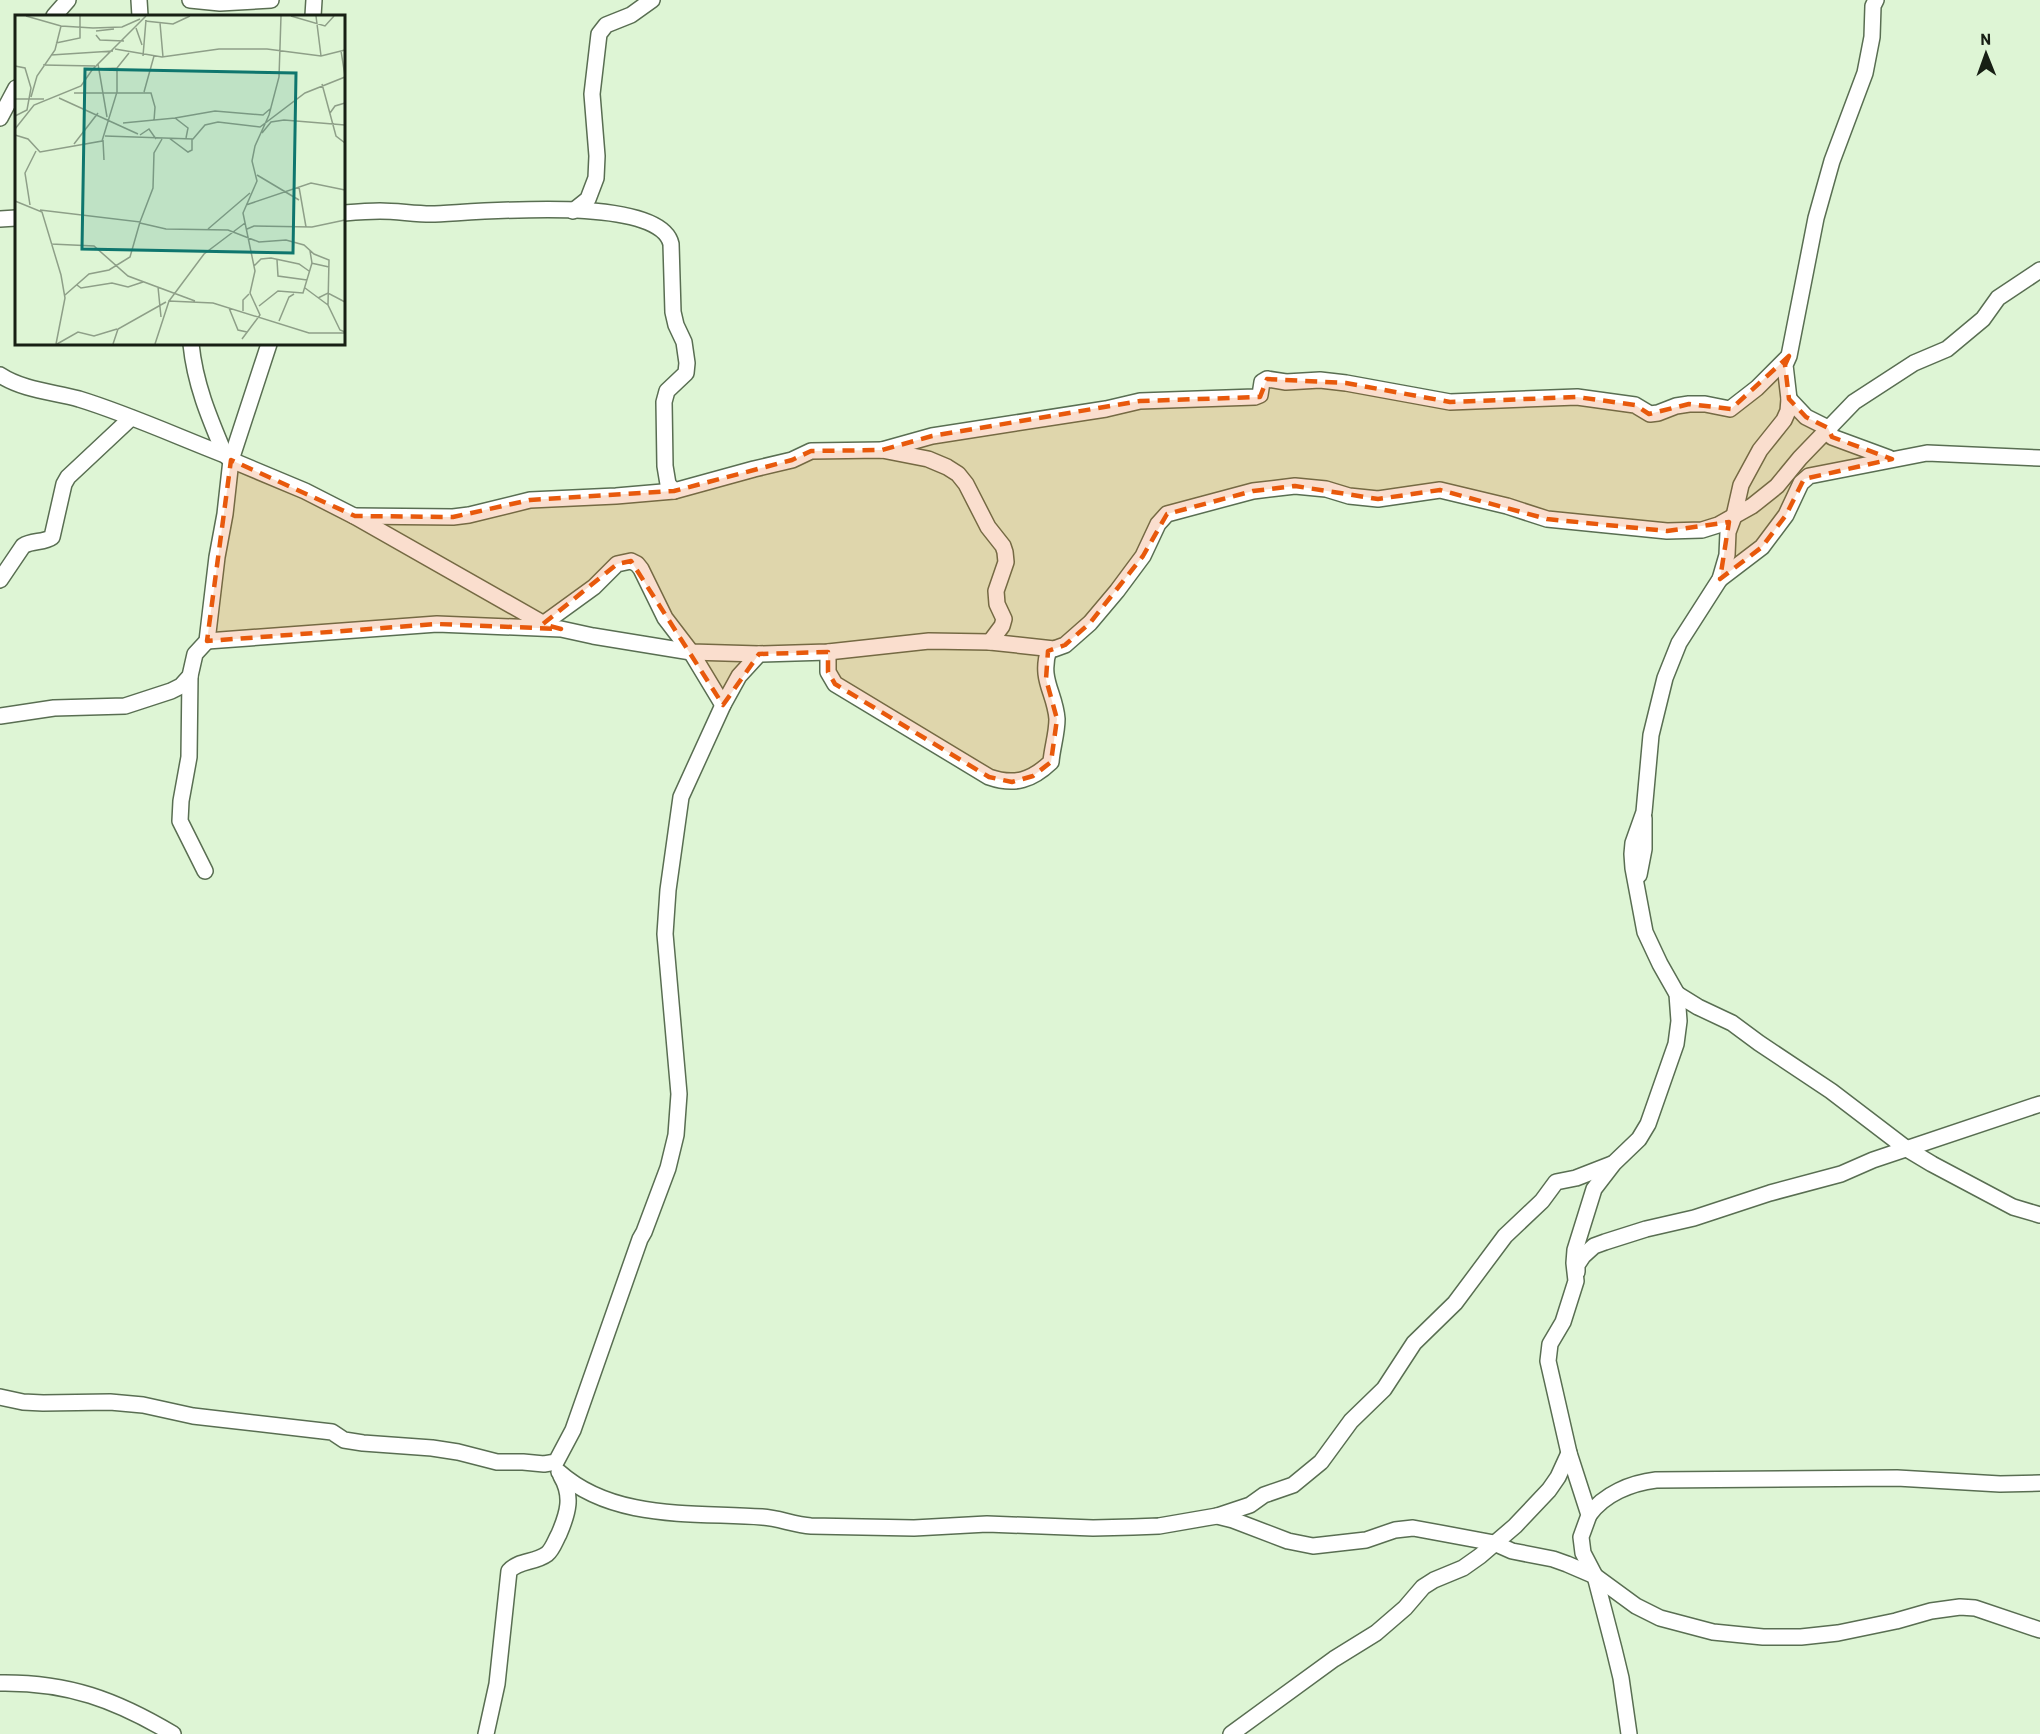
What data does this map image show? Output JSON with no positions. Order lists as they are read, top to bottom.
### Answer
{
  "north": "top"
}
